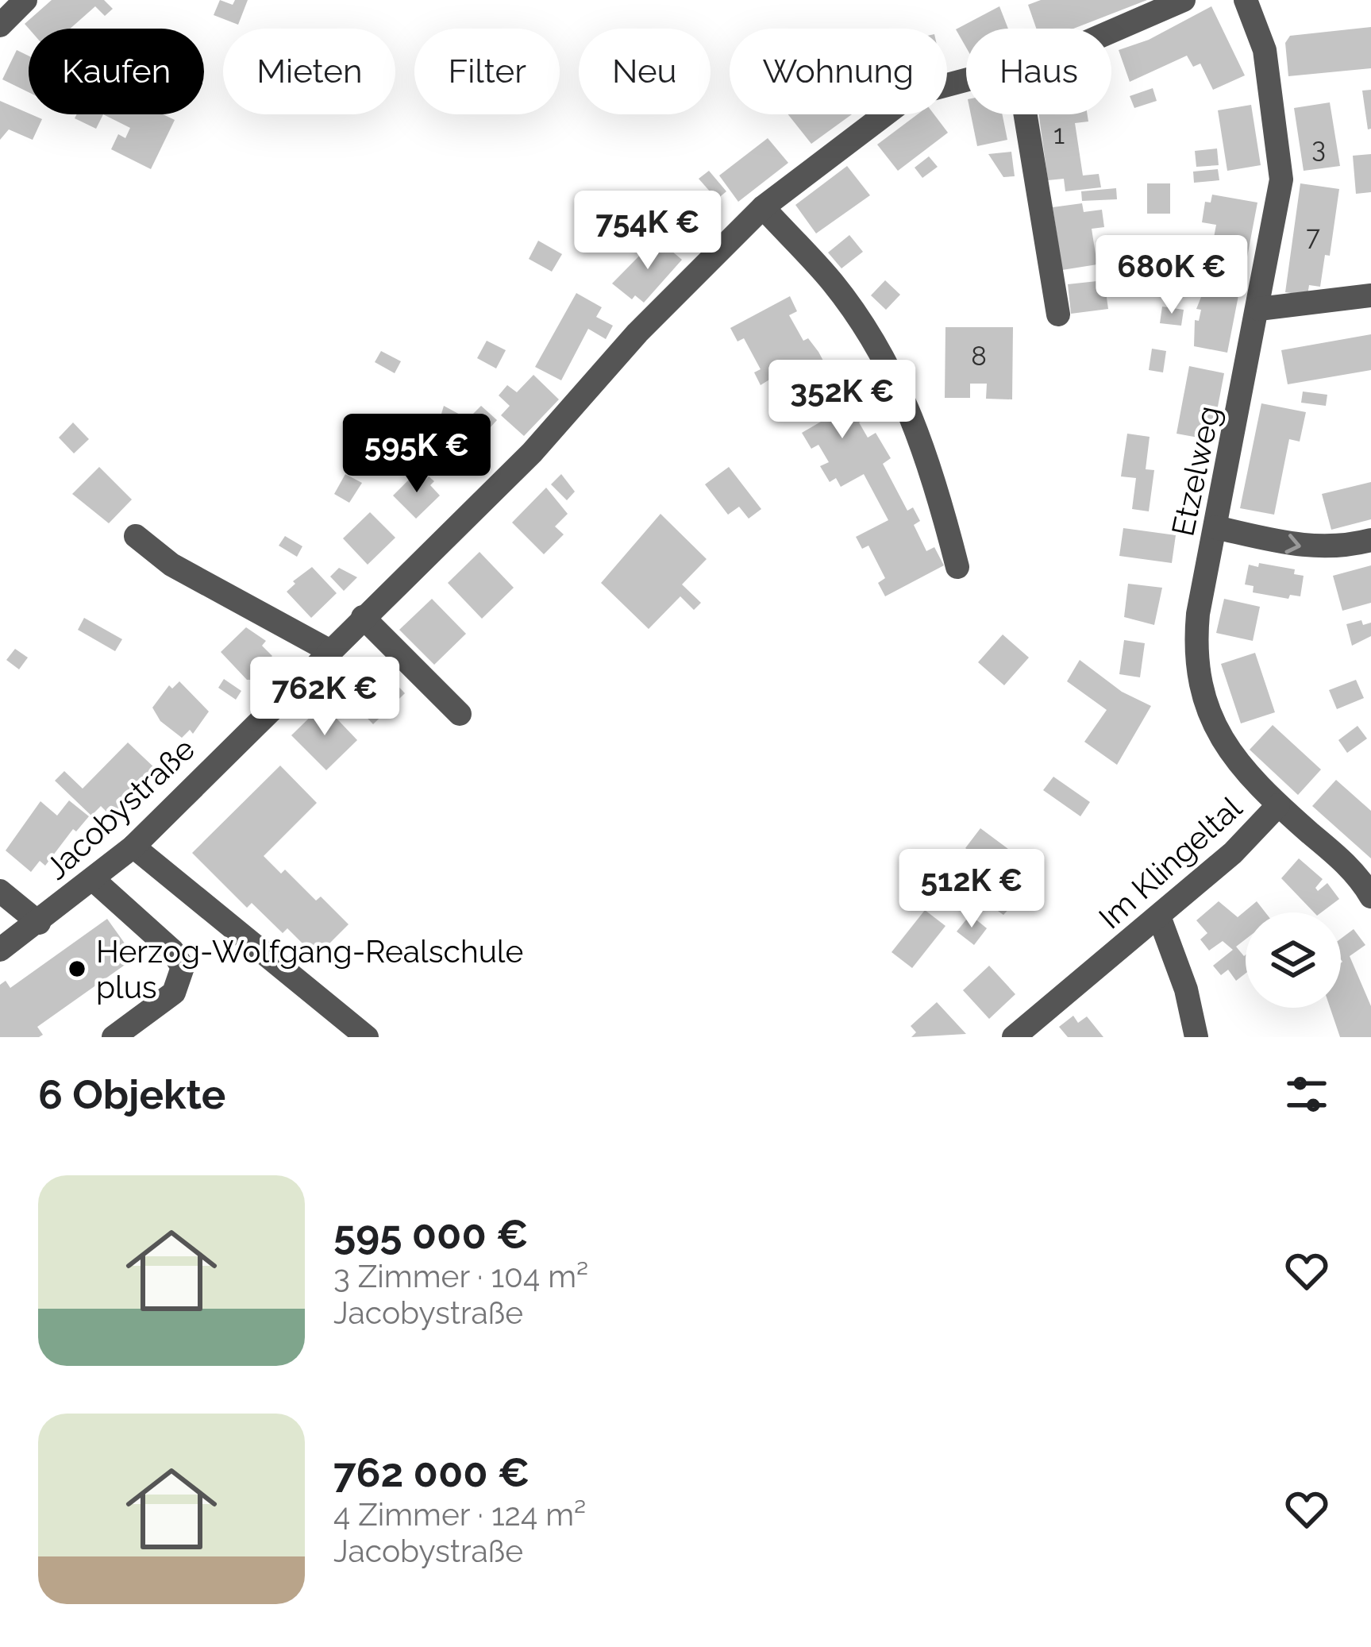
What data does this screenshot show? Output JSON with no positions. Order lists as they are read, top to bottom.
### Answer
{
  "streets": {
    "street": ["Etzelweg", "Jacobystraße", "Im Klingeltal"]
  },
  "crossings": [
    ["Etzelweg", "Im Klingeltal"]
  ],
  "places": ["Herzog-Wolfgang-Realschule plus"],
  "house_numbers": [
    "1",
    "3",
    "7",
    "8"
  ],
  "page": {
    "chip": [
      "Kaufen",
      "Mieten",
      "Filter",
      "Neu",
      "Wohnung",
      "Haus"
    ],
    "price": [
      "754K €",
      "680K €",
      "352K €",
      "595K €",
      "762K €",
      "512K €"
    ],
    "heading": "6 Objekte",
    "list": [
      {
        "name": "595 000 €",
        "note": "3 Zimmer · 104 m² · Jacobystraße"
      },
      {
        "name": "762 000 €",
        "note": "4 Zimmer · 124 m² · Jacobystraße"
      }
    ]
  }
}
